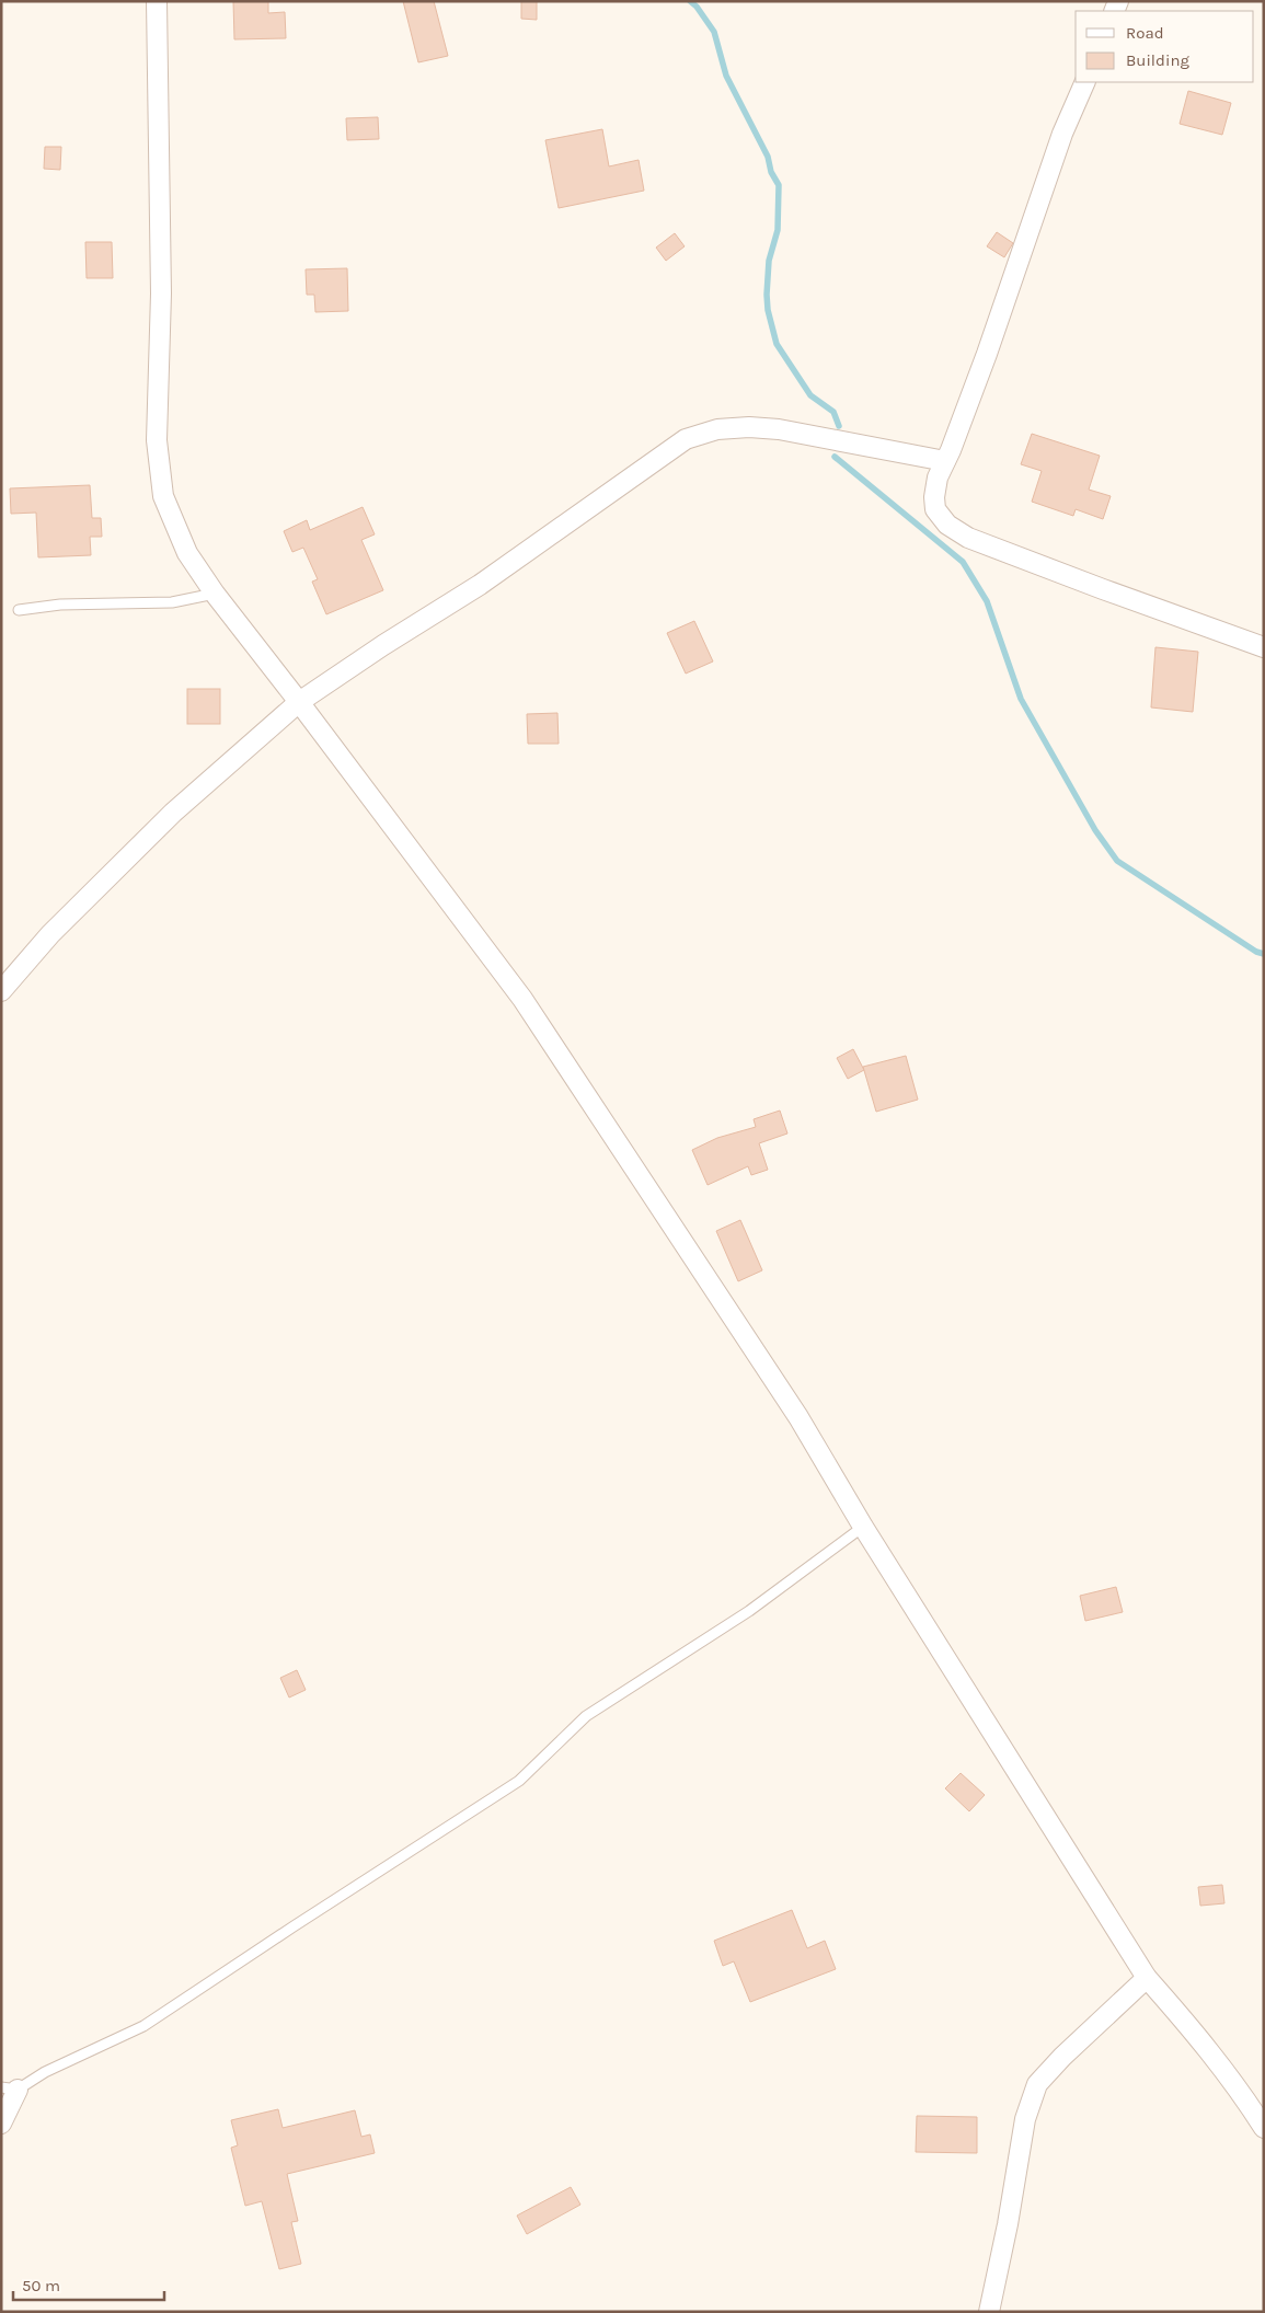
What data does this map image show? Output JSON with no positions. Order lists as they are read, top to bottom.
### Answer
{
  "legend": ["Road", "Building"],
  "scale_bar": "50 m"
}
